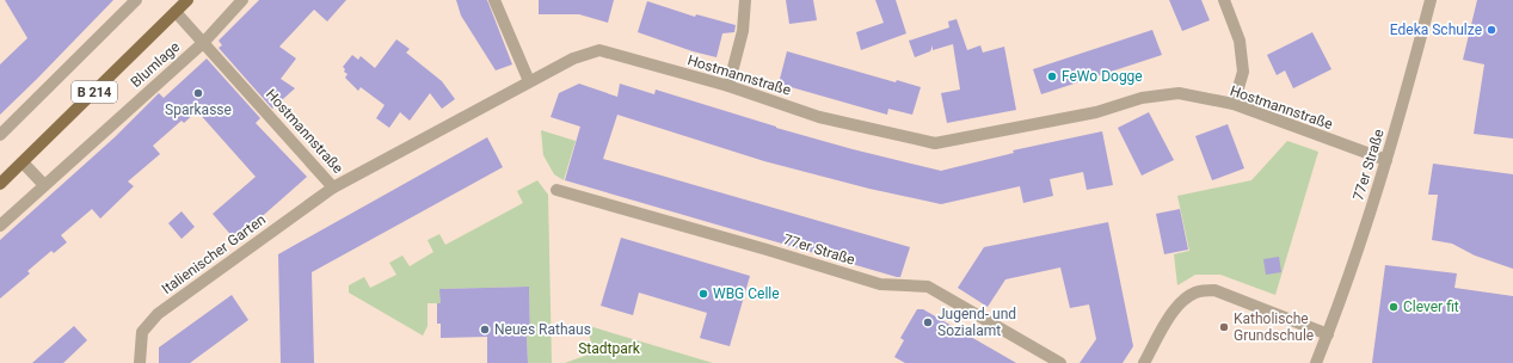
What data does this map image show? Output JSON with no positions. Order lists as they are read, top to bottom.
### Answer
{
  "streets": {
    "main road": ["Blumlage", "B 214"],
    "street": ["Hostmannstraße", "77er Straße", "Italienischer Garten"]
  },
  "crossings": [
    ["Blumlage", "Hostmannstraße"],
    ["Hostmannstraße", "77er Straße"],
    ["Hostmannstraße", "Italienischer Garten"]
  ],
  "parks": ["Stadtpark"],
  "places": [
    "Edeka Schulze",
    "FeWo Dogge",
    "Sparkasse",
    "WBG Celle",
    "Clever fit",
    "Jugend- und Sozialamt",
    "Katholische Grundschule",
    "Neues Rathaus"
  ]
}
